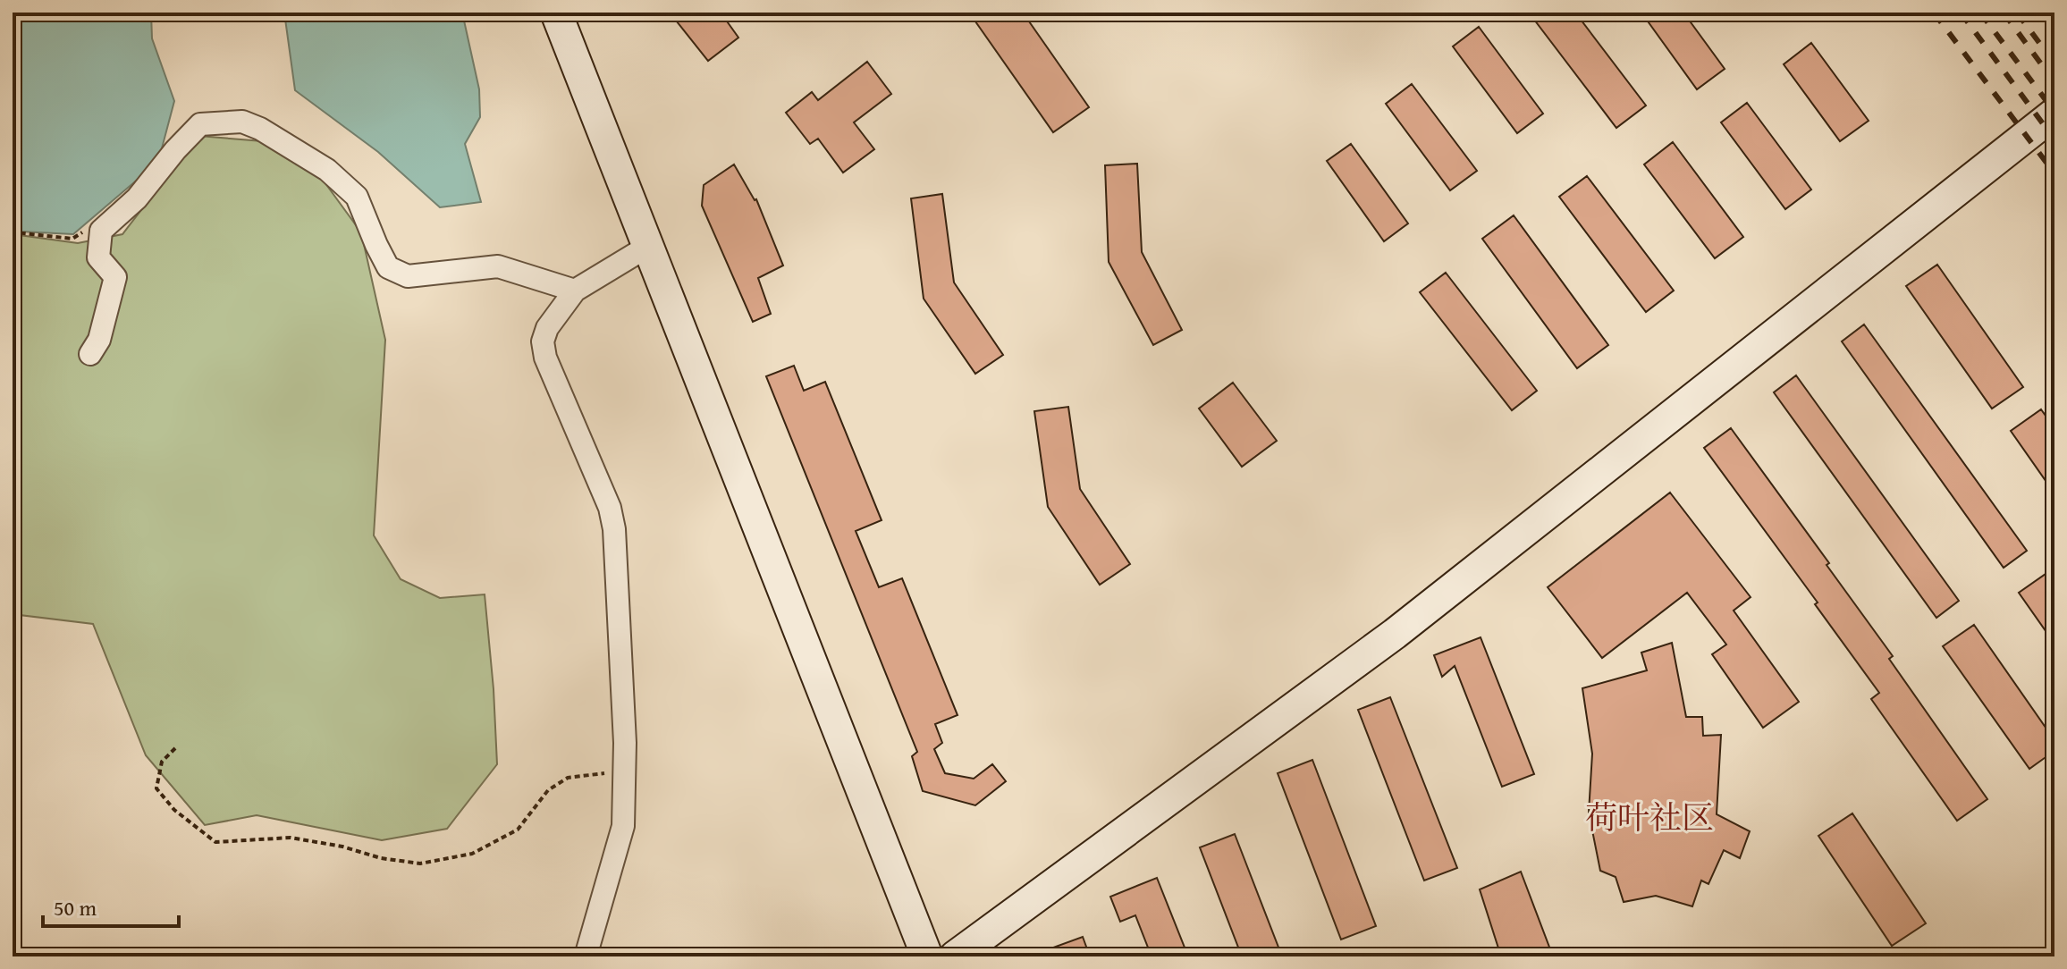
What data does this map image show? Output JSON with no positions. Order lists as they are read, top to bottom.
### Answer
{
  "districts": ["荷叶社区"],
  "scale_bar": "50 m"
}
